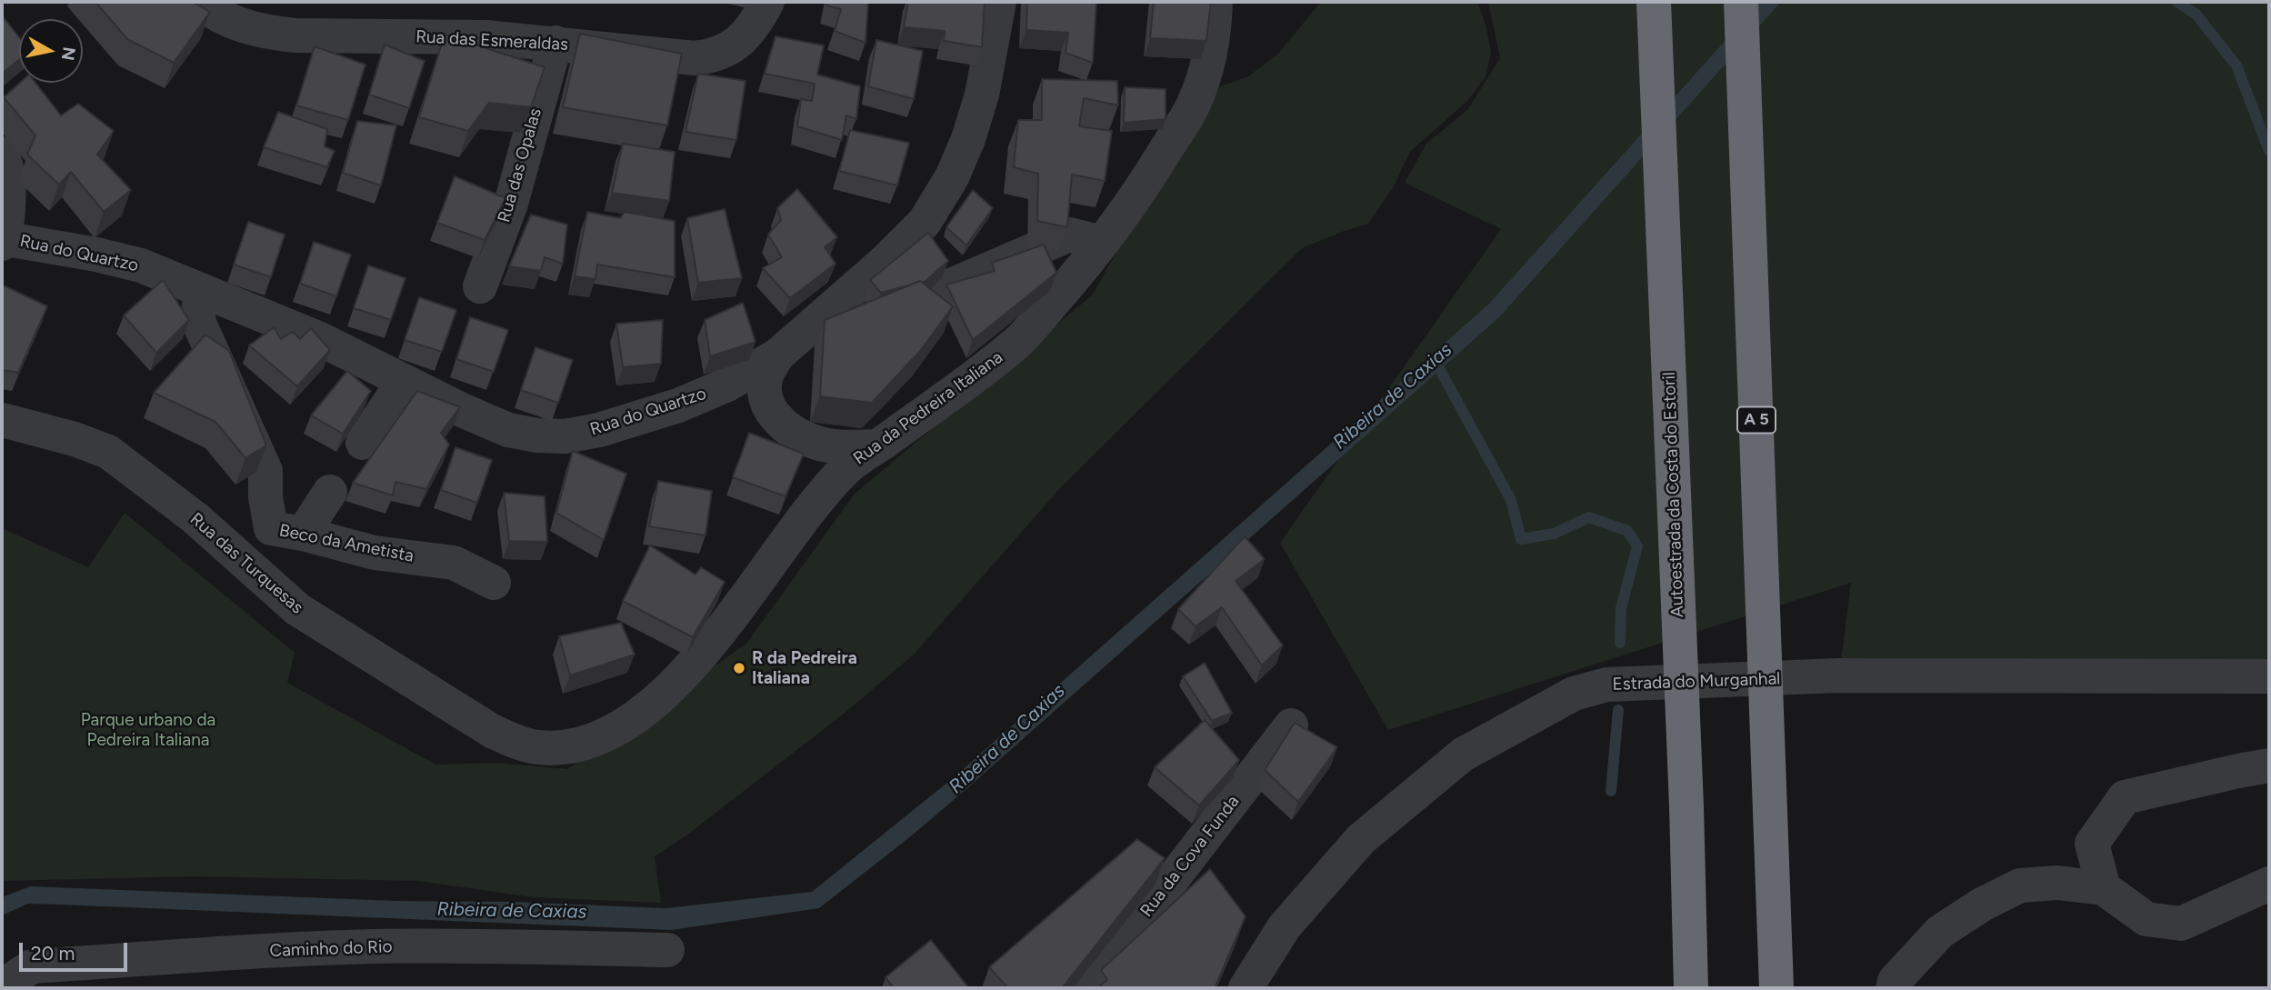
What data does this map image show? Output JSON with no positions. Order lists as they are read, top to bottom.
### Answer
{
  "streets": {
    "highway": ["A 5", "Autoestrada da Costa do Estoril"],
    "street": [
      "Rua das Esmeraldas",
      "Rua das Opalas",
      "Rua do Quartzo",
      "Rua da Pedreira Italiana",
      "Beco da Ametista",
      "Rua das Turquesas",
      "Estrada do Murganhal",
      "Rua da Cova Funda",
      "Caminho do Rio"
    ]
  },
  "crossings": [
    ["Rua das Esmeraldas", "Rua das Opalas"],
    ["Rua da Pedreira Italiana", "Rua das Turquesas"]
  ],
  "water": ["Ribeira de Caxias"],
  "parks": ["Parque urbano da Pedreira Italiana"],
  "places": ["R da Pedreira Italiana"],
  "scale_bar": "20 m",
  "north": "right"
}
